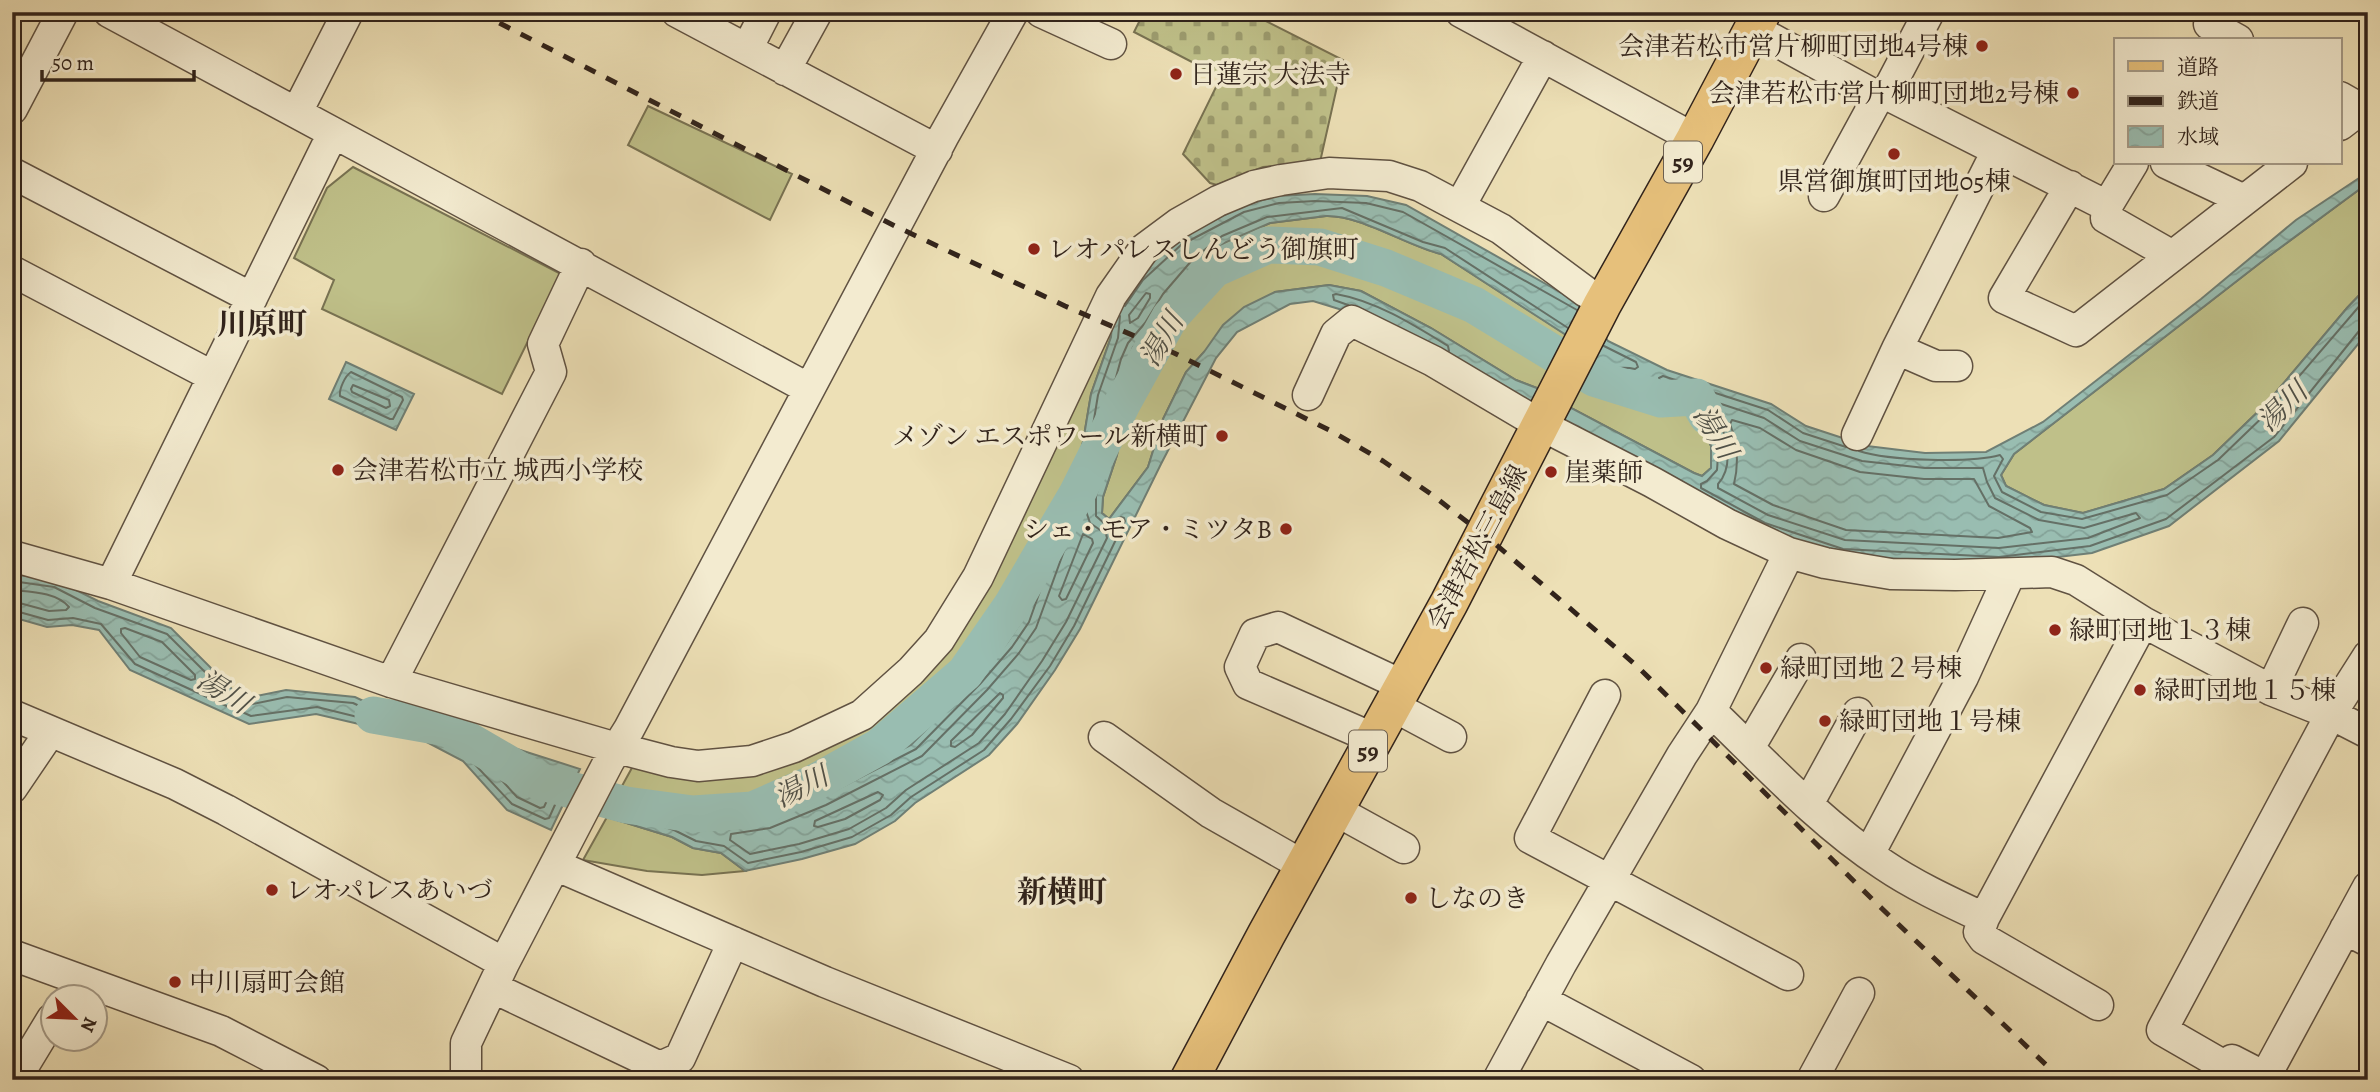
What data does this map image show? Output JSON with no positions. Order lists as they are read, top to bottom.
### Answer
{
  "streets": {
    "main road": ["59", "会津若松三島線"]
  },
  "districts": ["川原町", "新横町"],
  "water": ["湯川"],
  "places": [
    "会津若松市営片柳町団地4号棟",
    "日蓮宗 大法寺",
    "会津若松市営片柳町団地2号棟",
    "県営御旗町団地05棟",
    "レオパレスしんどう御旗町",
    "メゾン エスポワール新横町",
    "会津若松市立 城西小学校",
    "崖薬師",
    "シェ・モア・ミツタB",
    "緑町団地１３棟",
    "緑町団地２号棟",
    "緑町団地１５棟",
    "緑町団地１号棟",
    "レオパレスあいづ",
    "しなのき",
    "中川扇町会館"
  ],
  "legend": ["道路", "鉄道", "水域"],
  "scale_bar": "50 m",
  "north": "bottom right"
}
